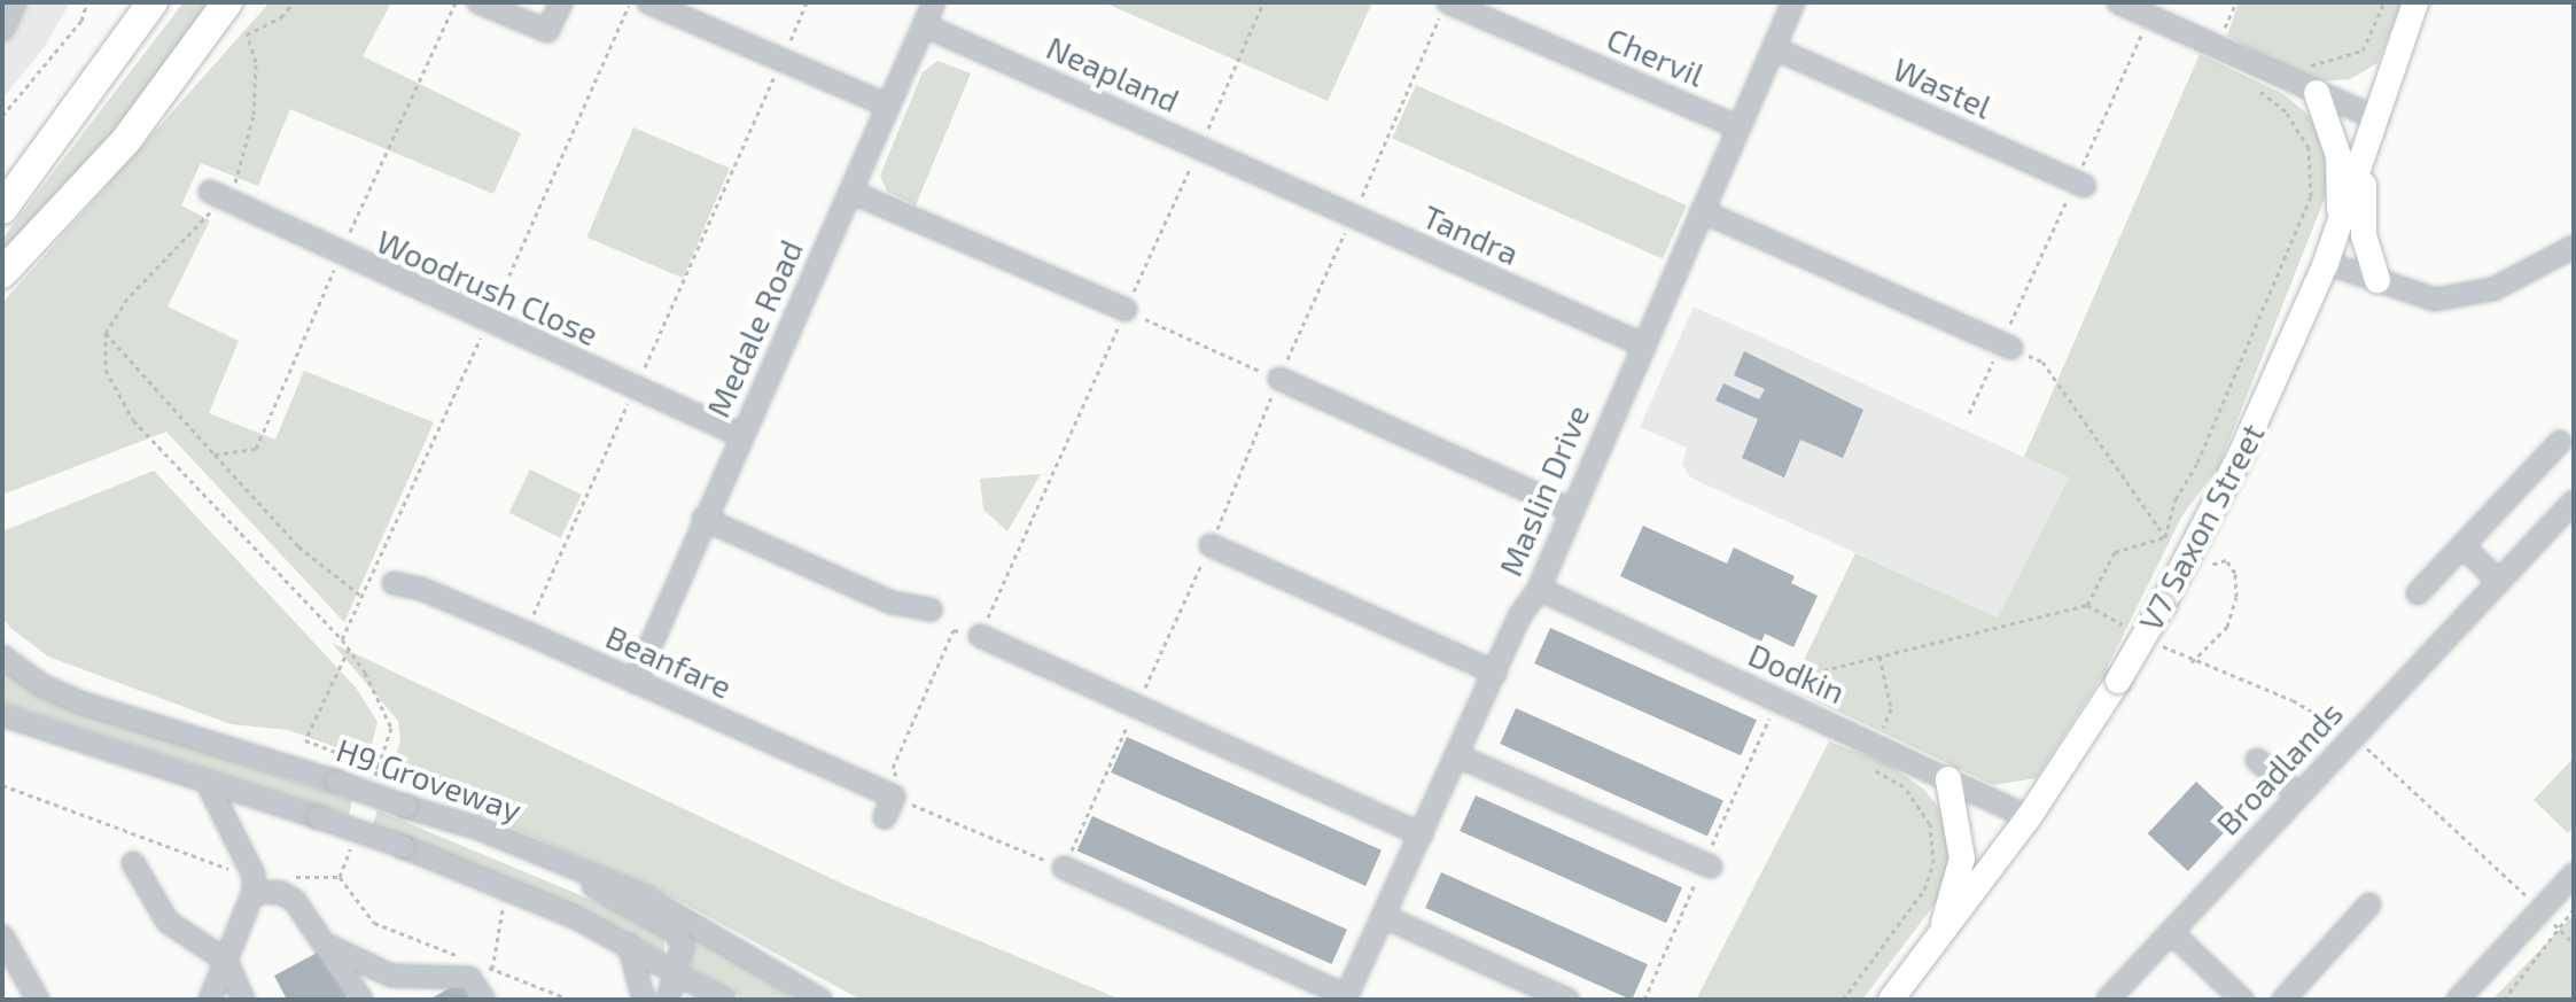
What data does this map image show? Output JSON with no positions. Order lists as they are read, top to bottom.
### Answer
{
  "streets": {
    "main road": ["V7 Saxon Street"],
    "street": [
      "Chervil",
      "Neapland",
      "Wastel",
      "Tandra",
      "Woodrush Close",
      "Medale Road",
      "Maslin Drive",
      "Beanfare",
      "Dodkin",
      "Broadlands",
      "H9 Groveway"
    ]
  },
  "crossings": [
    ["Chervil", "Maslin Drive"],
    ["Neapland", "Tandra"],
    ["Neapland", "Medale Road"],
    ["Wastel", "Maslin Drive"],
    ["Tandra", "Maslin Drive"],
    ["Woodrush Close", "Medale Road"],
    ["Medale Road", "Beanfare"],
    ["Maslin Drive", "Dodkin"],
    ["V7 Saxon Street", "Dodkin"]
  ]
}
